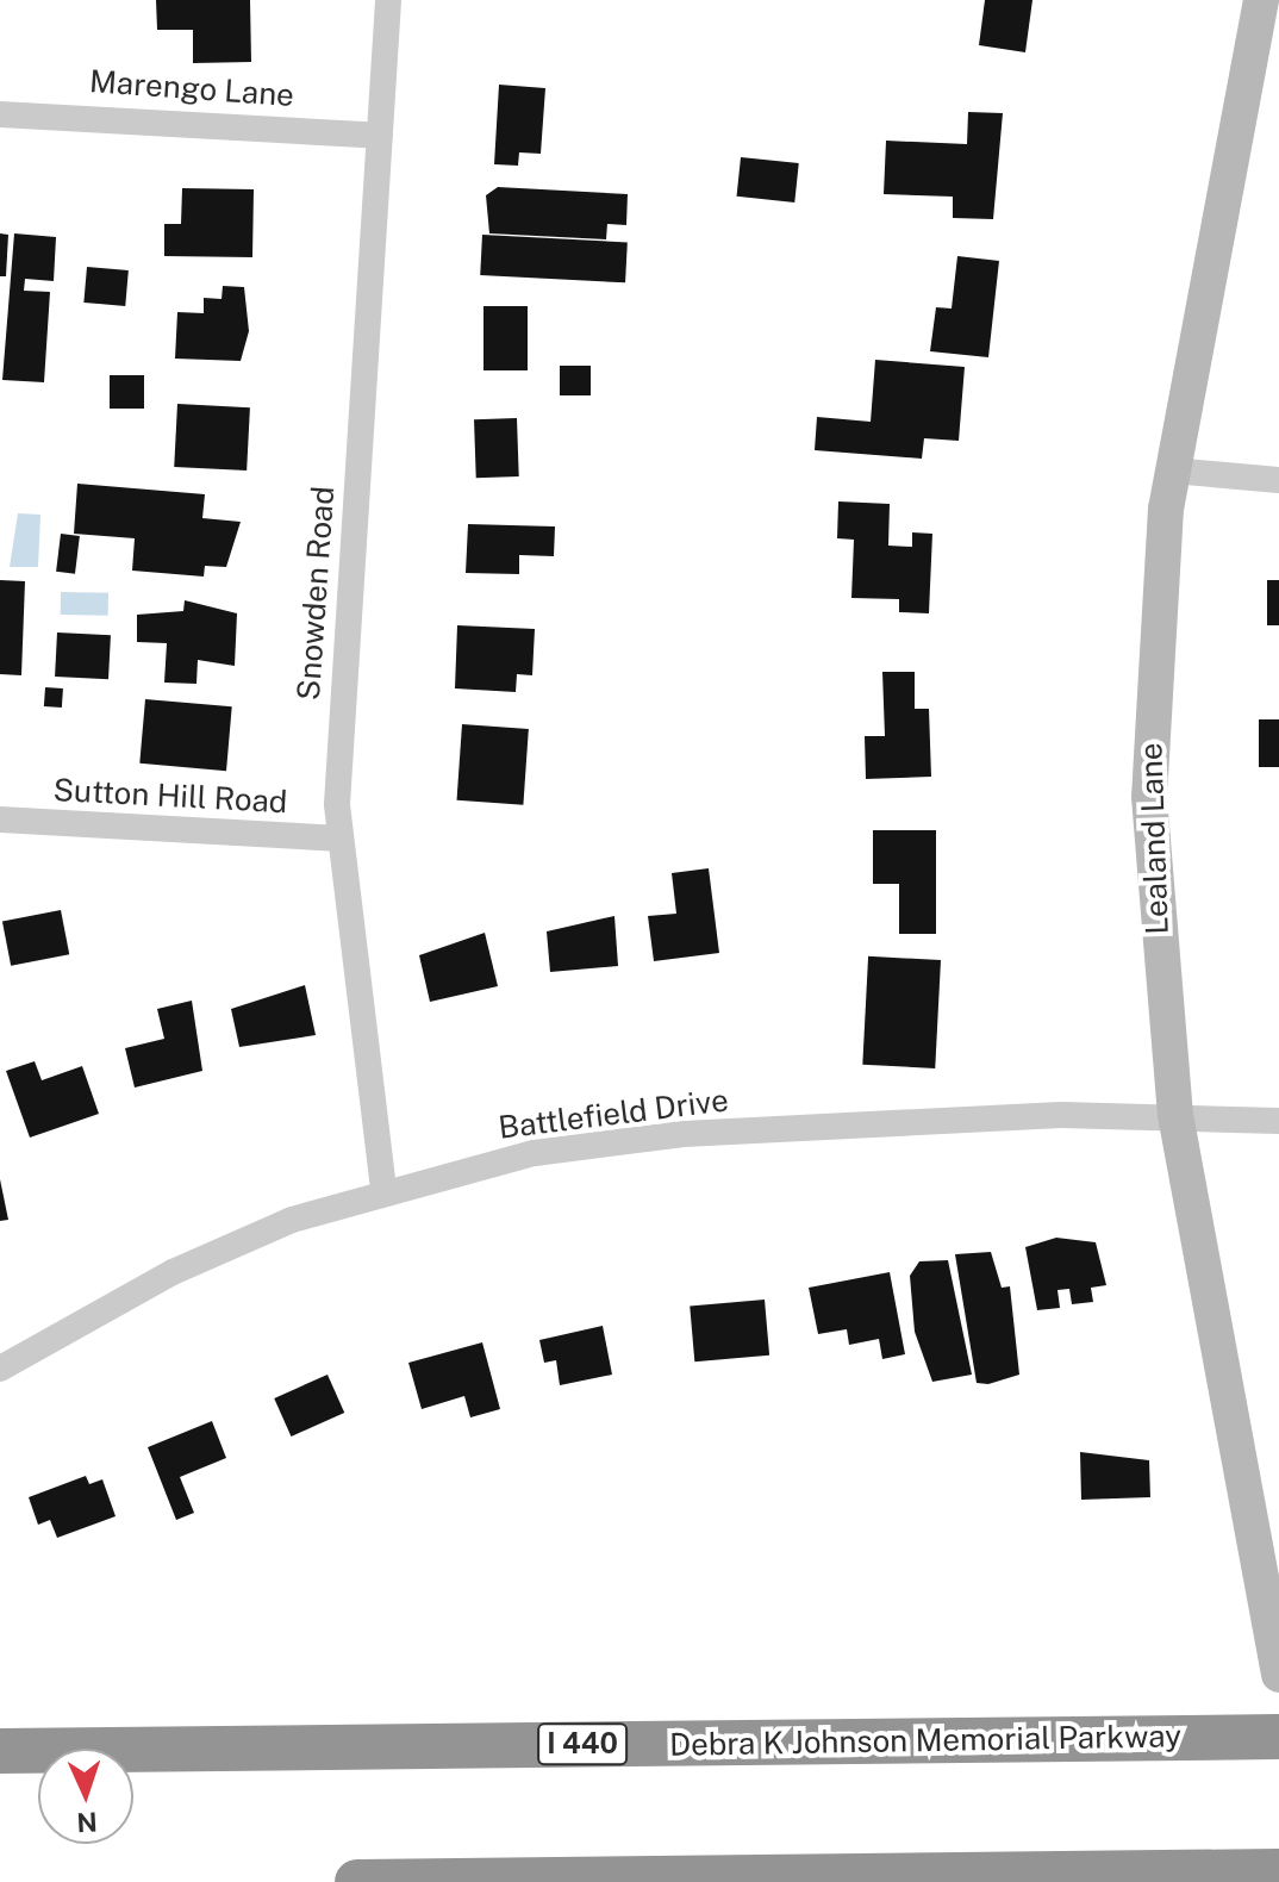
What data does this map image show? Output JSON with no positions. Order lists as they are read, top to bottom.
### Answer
{
  "streets": {
    "highway": ["Debra K Johnson Memorial Parkway", "I 440"],
    "street": [
      "Marengo Lane",
      "Snowden Road",
      "Sutton Hill Road",
      "Lealand Lane",
      "Battlefield Drive"
    ]
  },
  "crossings": [
    ["Marengo Lane", "Snowden Road"],
    ["Snowden Road", "Sutton Hill Road"],
    ["Snowden Road", "Battlefield Drive"],
    ["Lealand Lane", "Battlefield Drive"]
  ],
  "north": "bottom"
}
